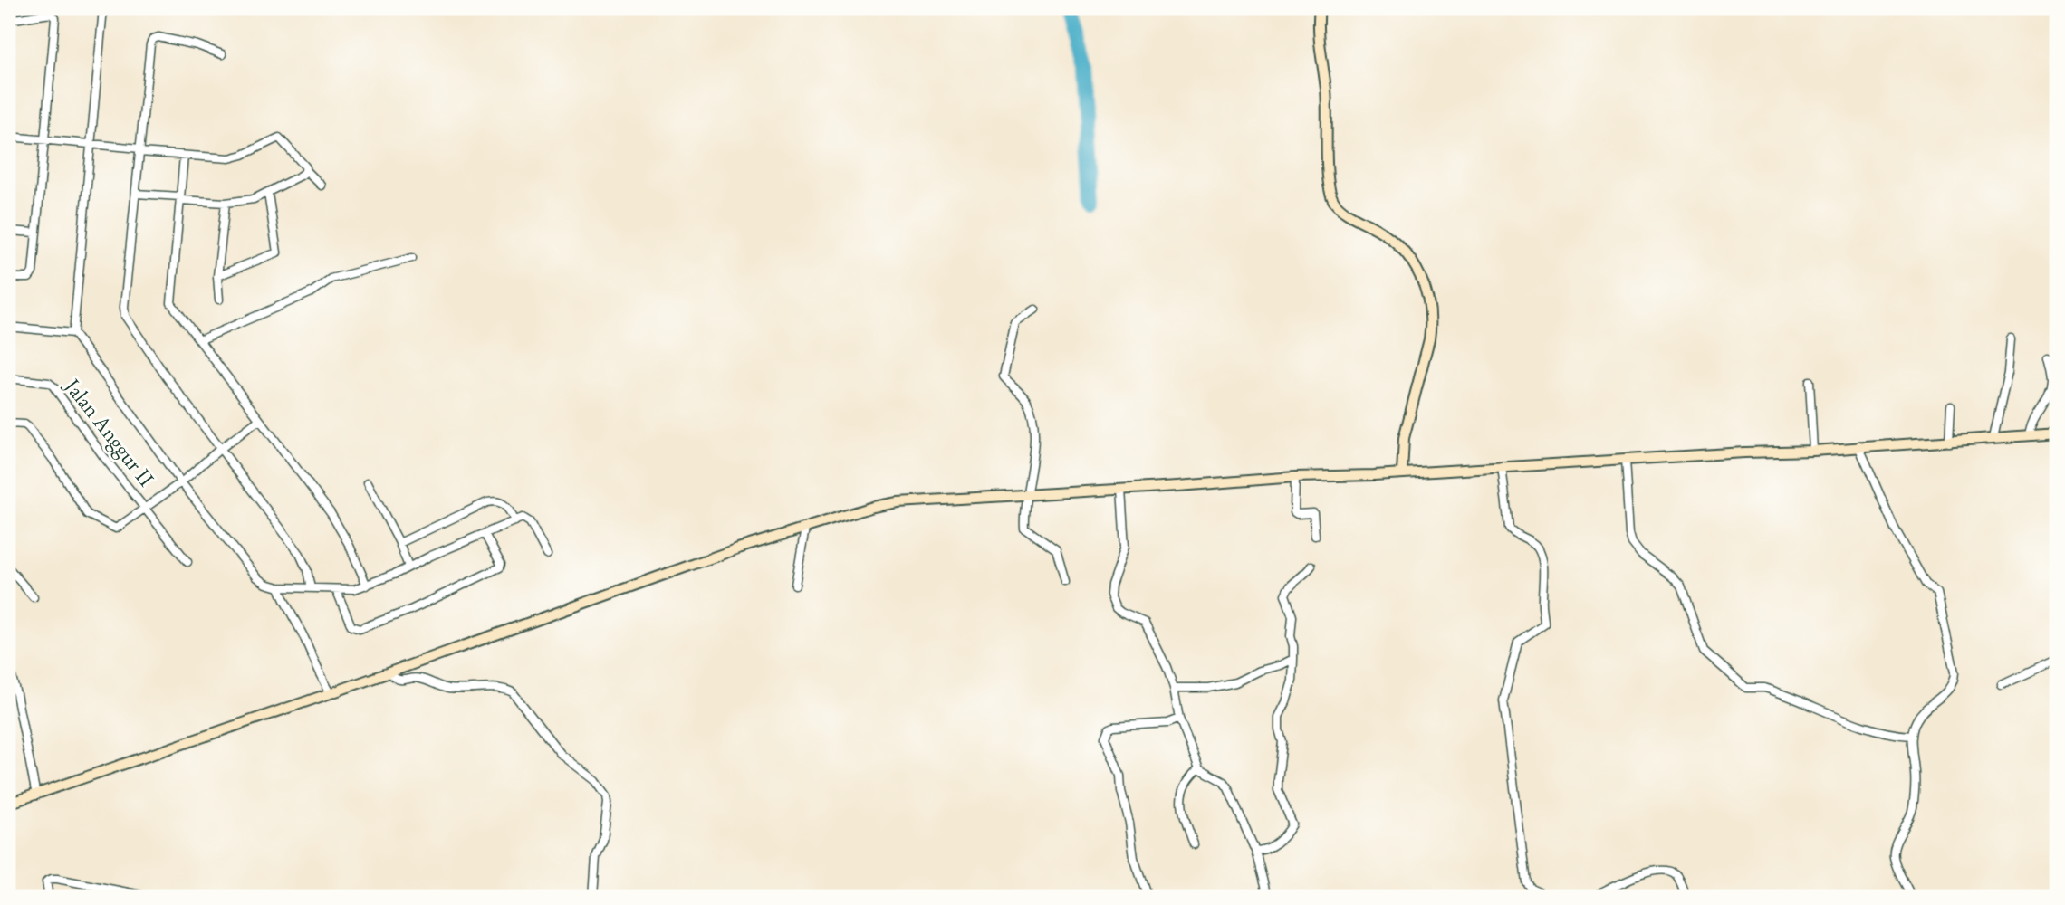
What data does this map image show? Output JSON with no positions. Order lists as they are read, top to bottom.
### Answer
{
  "streets": {
    "street": ["Jalan Anggur II"]
  }
}
